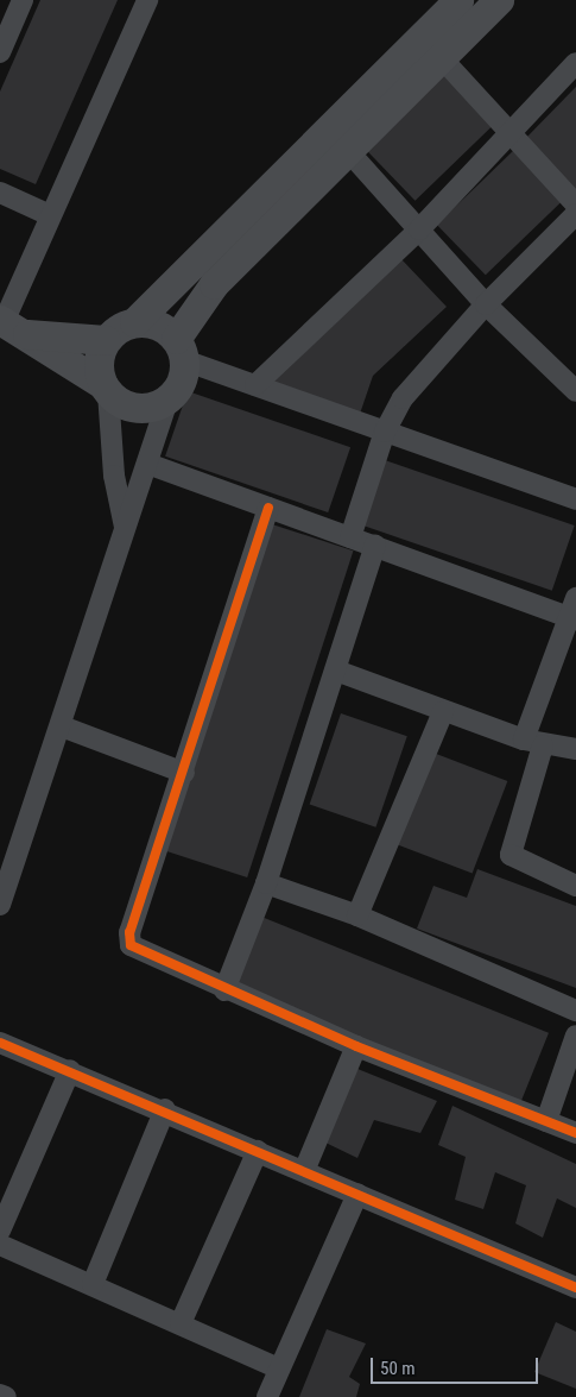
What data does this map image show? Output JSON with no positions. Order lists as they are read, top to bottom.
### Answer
{
  "scale_bar": "50 m"
}
